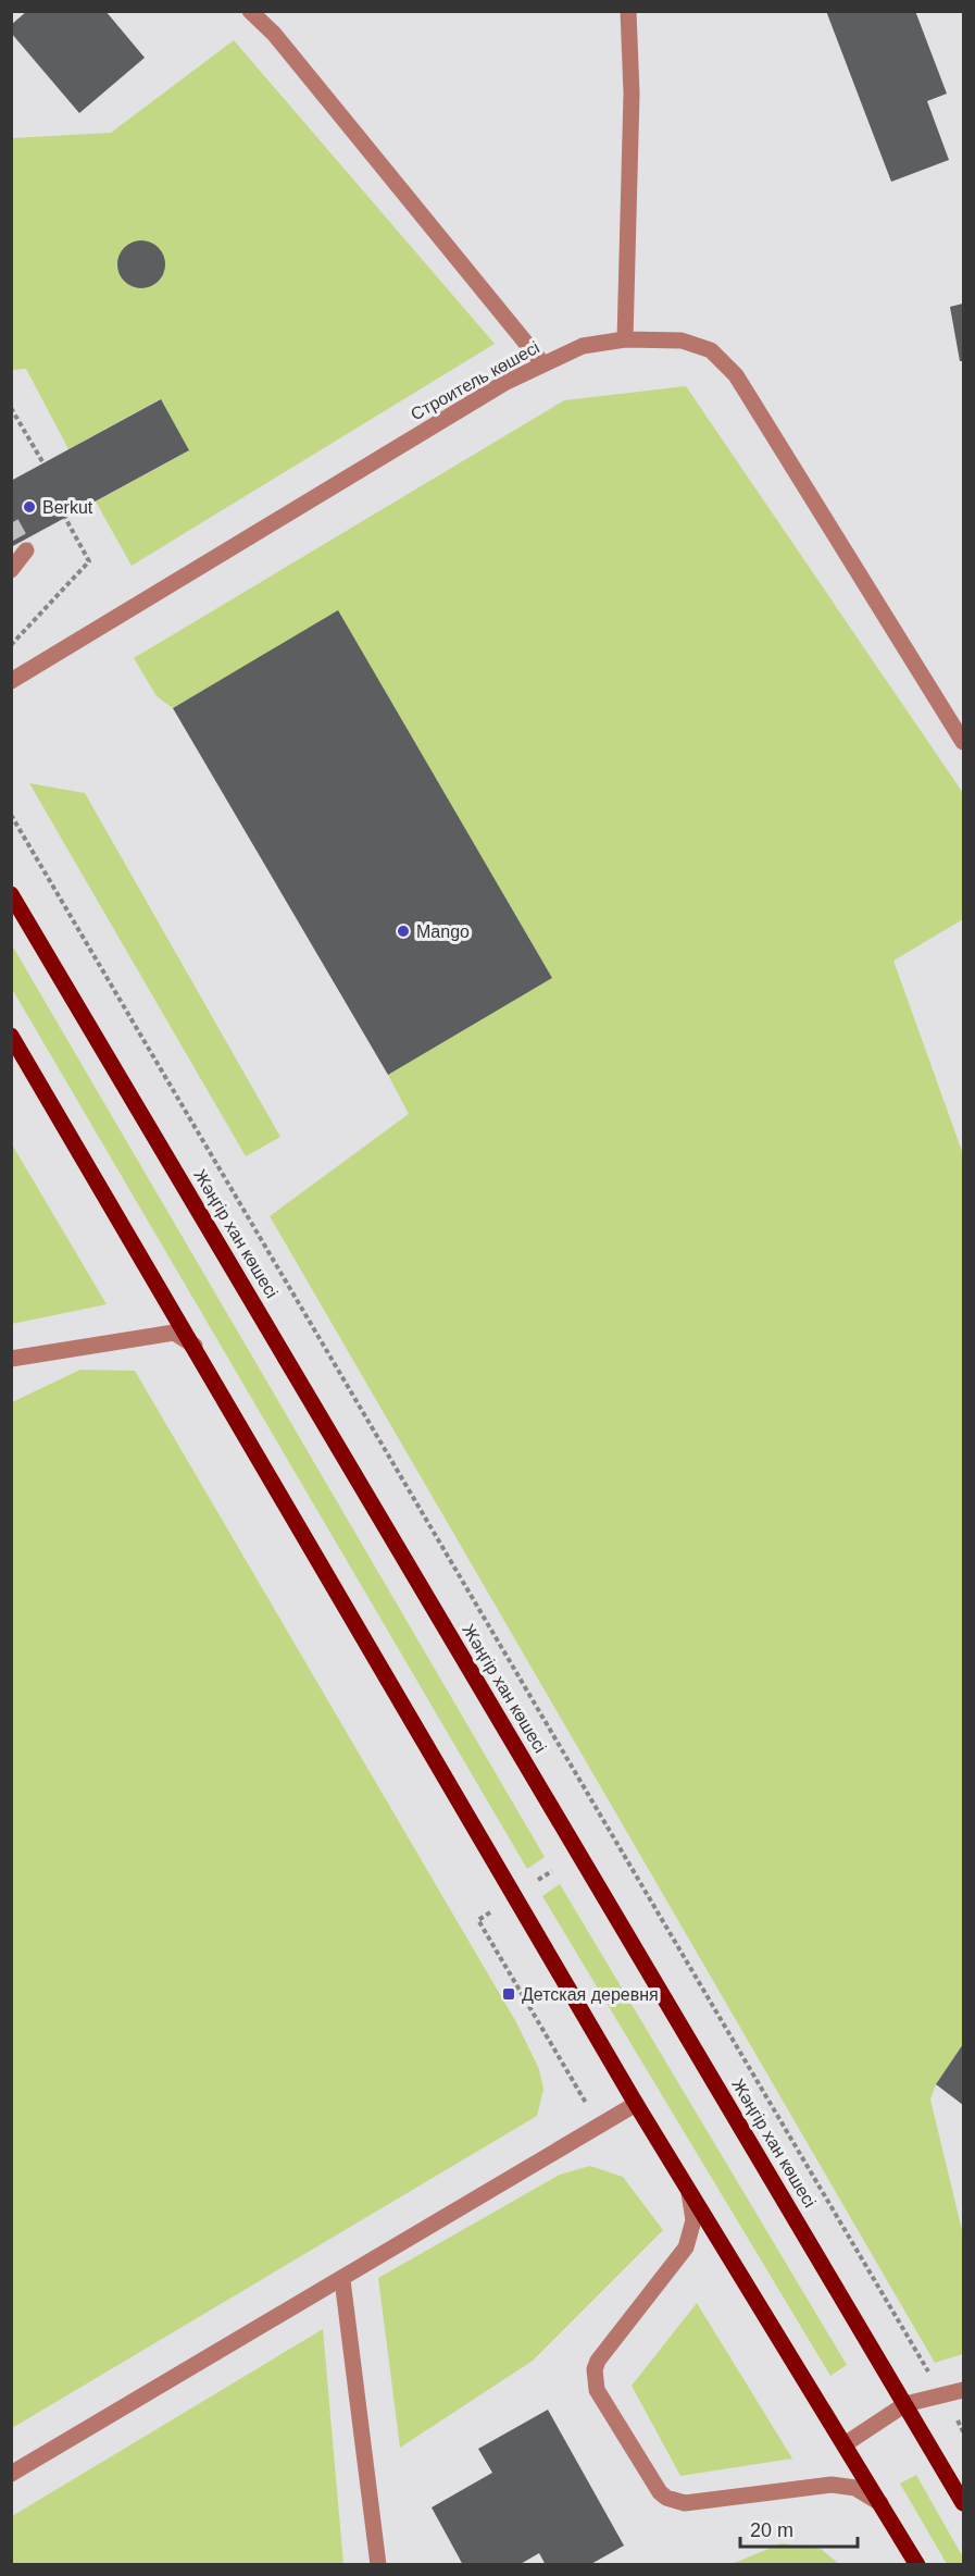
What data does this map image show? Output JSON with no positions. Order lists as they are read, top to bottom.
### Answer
{
  "streets": {
    "main road": ["Жәңгір хан көшесі"],
    "street": ["Строитель көшесі"]
  },
  "places": {
    "other": ["Berkut", "Mango"],
    "transit": ["Детская деревня"]
  },
  "scale_bar": "20 m"
}
